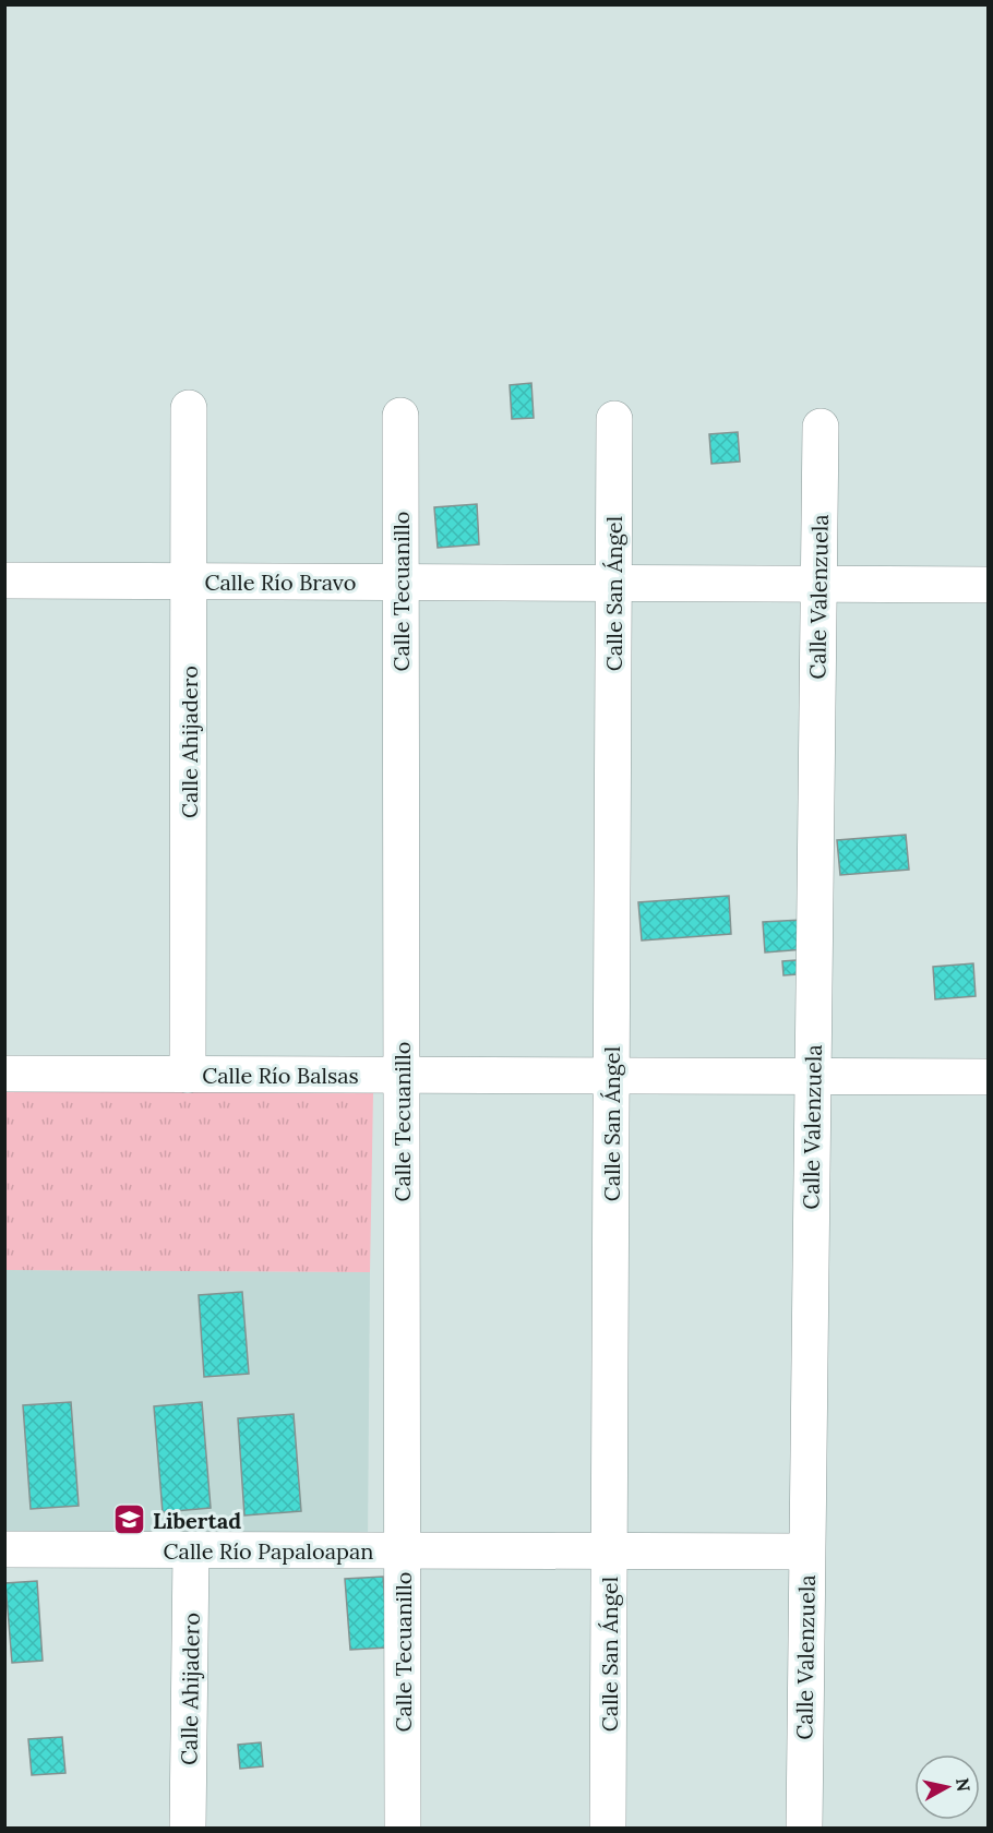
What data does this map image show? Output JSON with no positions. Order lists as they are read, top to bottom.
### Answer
{
  "streets": {
    "street": [
      "Calle Río Bravo",
      "Calle Tecuanillo",
      "Calle San Ángel",
      "Calle Valenzuela",
      "Calle Ahijadero",
      "Calle Río Balsas",
      "Calle Río Papaloapan"
    ]
  },
  "crossings": [
    ["Calle Río Bravo", "Calle Tecuanillo"],
    ["Calle Río Bravo", "Calle San Ángel"],
    ["Calle Río Bravo", "Calle Valenzuela"],
    ["Calle Río Bravo", "Calle Ahijadero"],
    ["Calle Tecuanillo", "Calle Río Balsas"],
    ["Calle Tecuanillo", "Calle Río Papaloapan"],
    ["Calle San Ángel", "Calle Río Balsas"],
    ["Calle San Ángel", "Calle Río Papaloapan"],
    ["Calle Valenzuela", "Calle Río Balsas"],
    ["Calle Valenzuela", "Calle Río Papaloapan"],
    ["Calle Ahijadero", "Calle Río Balsas"],
    ["Calle Ahijadero", "Calle Río Papaloapan"]
  ],
  "places": {
    "school or university": ["Libertad"]
  },
  "north": "right"
}
